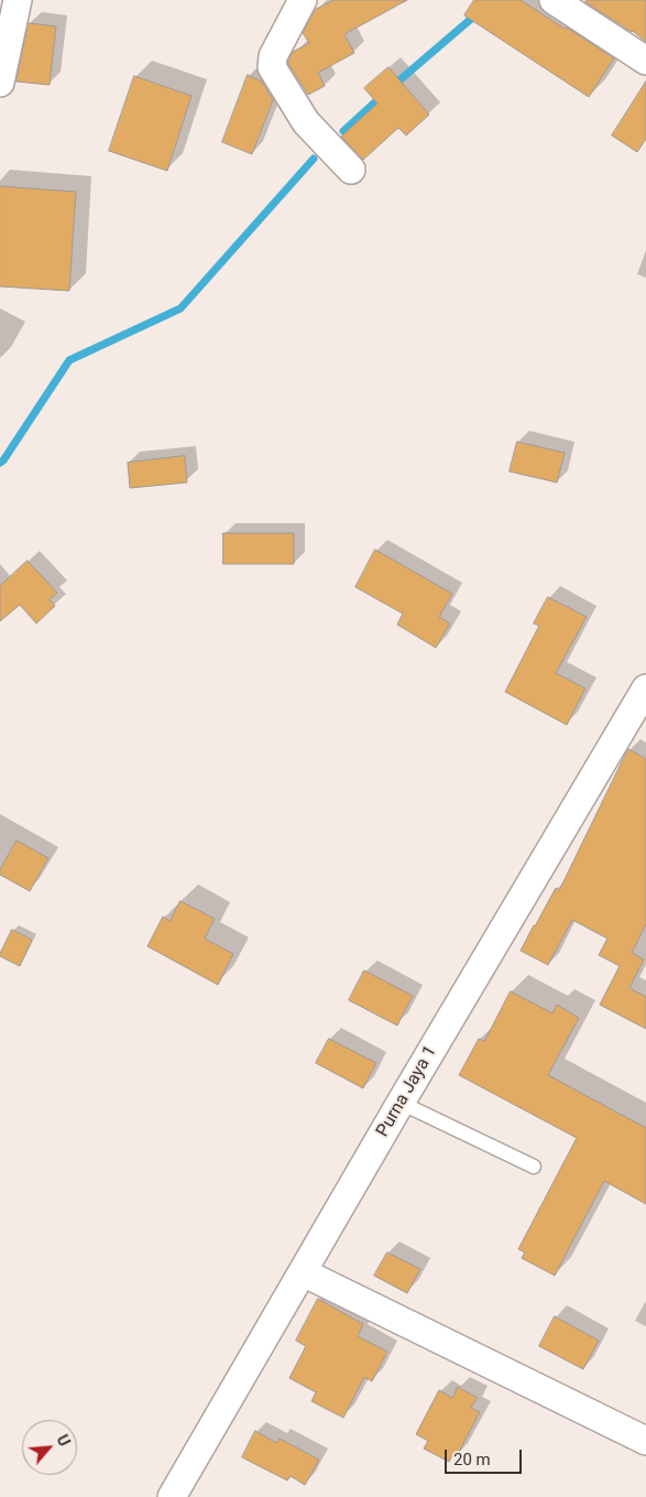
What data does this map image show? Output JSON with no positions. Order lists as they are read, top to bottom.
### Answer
{
  "streets": {
    "street": ["Purna Jaya 1"]
  },
  "scale_bar": "20 m",
  "north": "top right"
}
